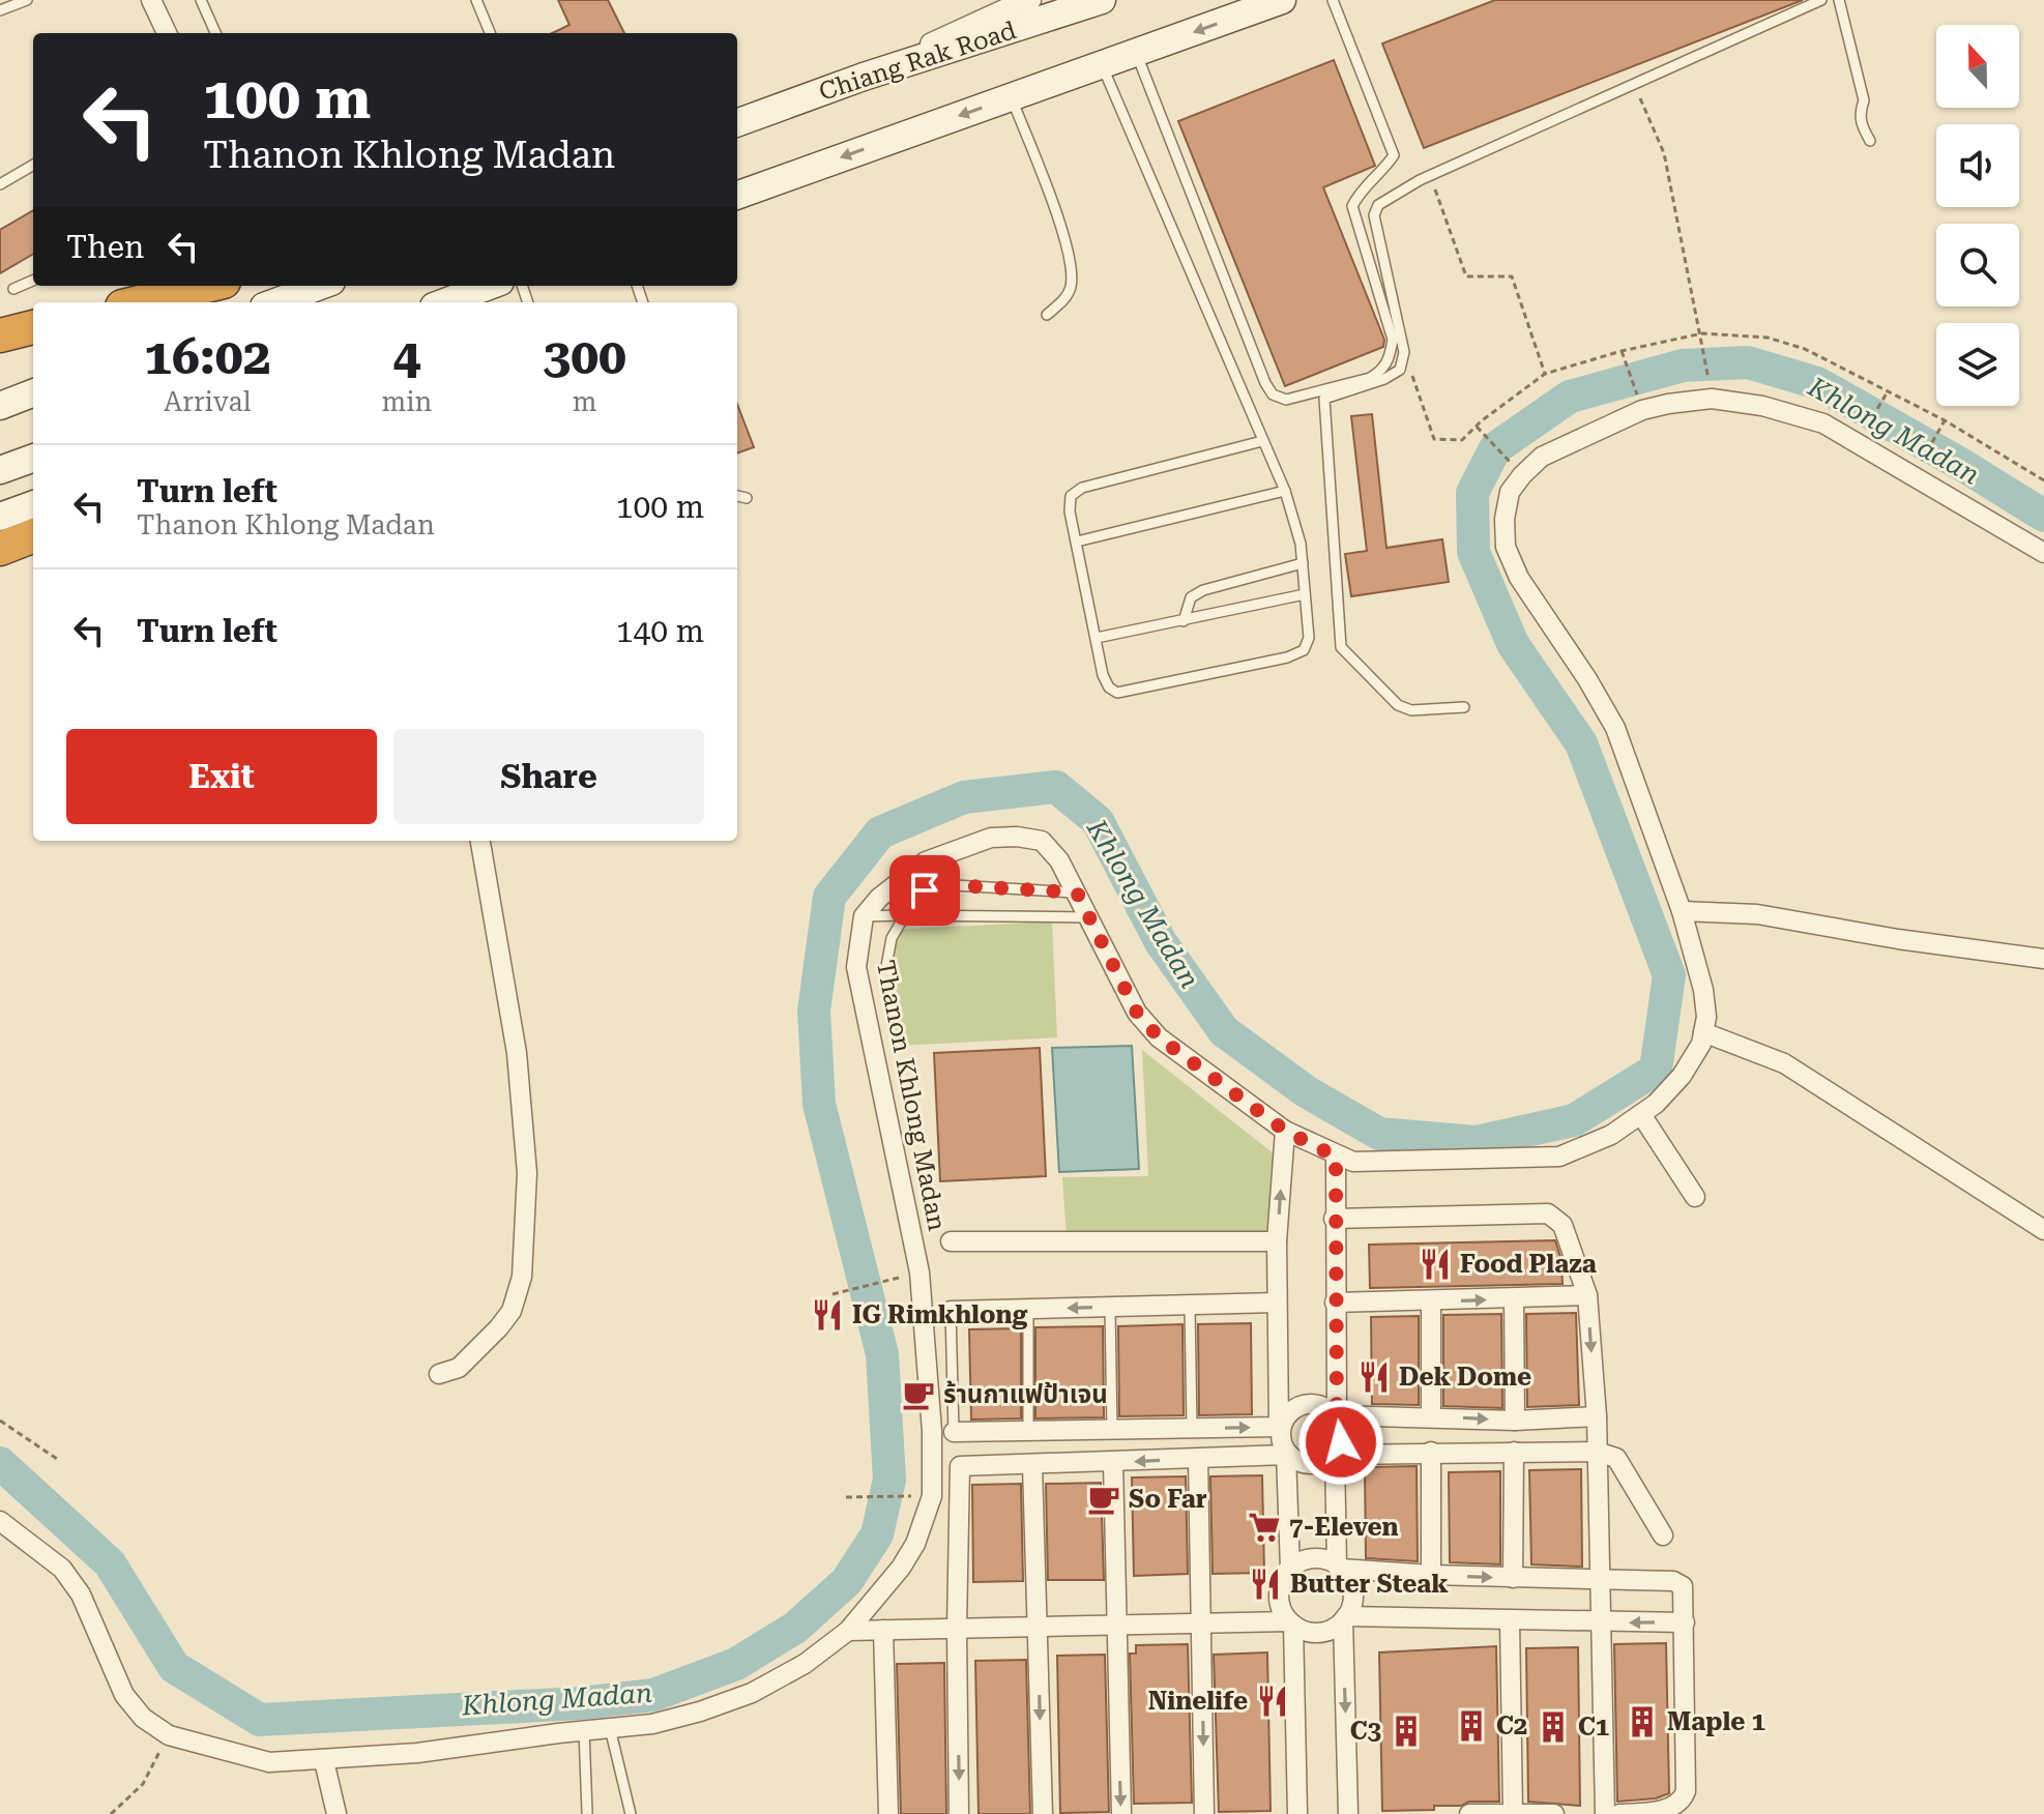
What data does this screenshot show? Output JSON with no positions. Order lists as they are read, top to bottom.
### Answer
{
  "streets": {
    "main road": ["Chiang Rak Road"],
    "street": ["Thanon Khlong Madan"]
  },
  "water": ["Khlong Madan"],
  "places": {
    "restaurant": [
      "Food Plaza",
      "IG Rimkhlong",
      "Dek Dome",
      "Butter Steak",
      "Ninelife"
    ],
    "cafe": ["ร้านกาแฟป้าเจน", "So Far"],
    "supermarket": ["7-Eleven"],
    "building": [
      "Maple 1",
      "C2",
      "C1",
      "C3"
    ]
  },
  "north": "top",
  "page": {
    "turn": ["100 m", "Thanon Khlong Madan"],
    "then": "Then",
    "eta": [
      "16:02",
      "Arrival",
      "4",
      "min",
      "300",
      "m"
    ],
    "list": [
      {
        "name": "Turn left",
        "note": "Thanon Khlong Madan",
        "value": "100 m"
      },
      {
        "name": "Turn left",
        "value": "140 m"
      }
    ],
    "buttons": ["Exit", "Share"]
  }
}
